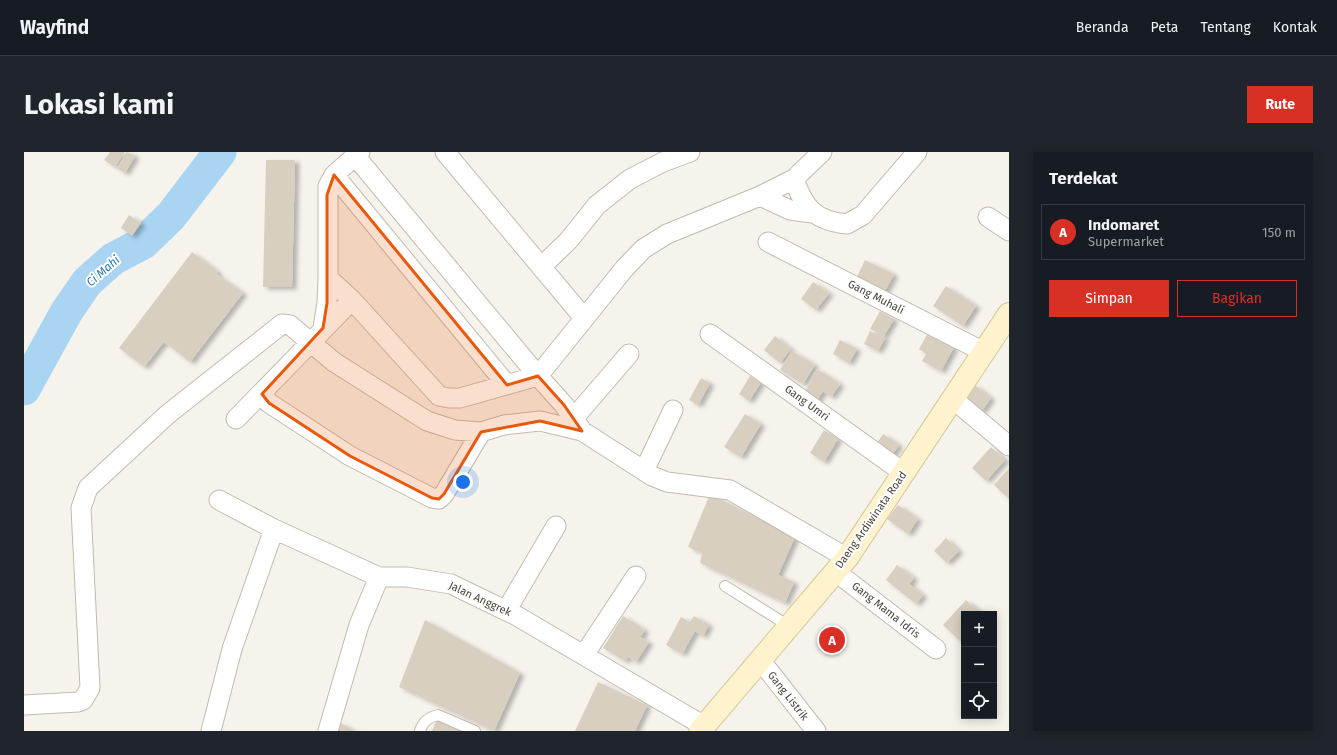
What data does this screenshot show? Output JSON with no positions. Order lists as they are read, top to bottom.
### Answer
{
  "streets": {
    "main road": ["Daeng Ardiwinata Road"],
    "street": [
      "Gang Muhali",
      "Gang Umri",
      "Jalan Anggrek",
      "Gang Mama Idris",
      "Gang Listrik"
    ]
  },
  "crossings": [
    ["Gang Muhali", "Daeng Ardiwinata Road"],
    ["Gang Umri", "Daeng Ardiwinata Road"],
    ["Daeng Ardiwinata Road", "Jalan Anggrek"],
    ["Daeng Ardiwinata Road", "Gang Mama Idris"],
    ["Daeng Ardiwinata Road", "Gang Listrik"]
  ],
  "water": ["Ci Mahi"],
  "page": {
    "header": "Wayfind",
    "nav": [
      "Beranda",
      "Peta",
      "Tentang",
      "Kontak"
    ],
    "buttons": [
      "Rute",
      ["Simpan", "Bagikan"]
    ],
    "title": "Lokasi kami",
    "heading": "Terdekat",
    "list": [
      {
        "mark": "A",
        "name": "Indomaret",
        "note": "Supermarket",
        "value": "150 m"
      }
    ],
    "map_buttons": ["+", "−"],
    "pins": "A"
  }
}
